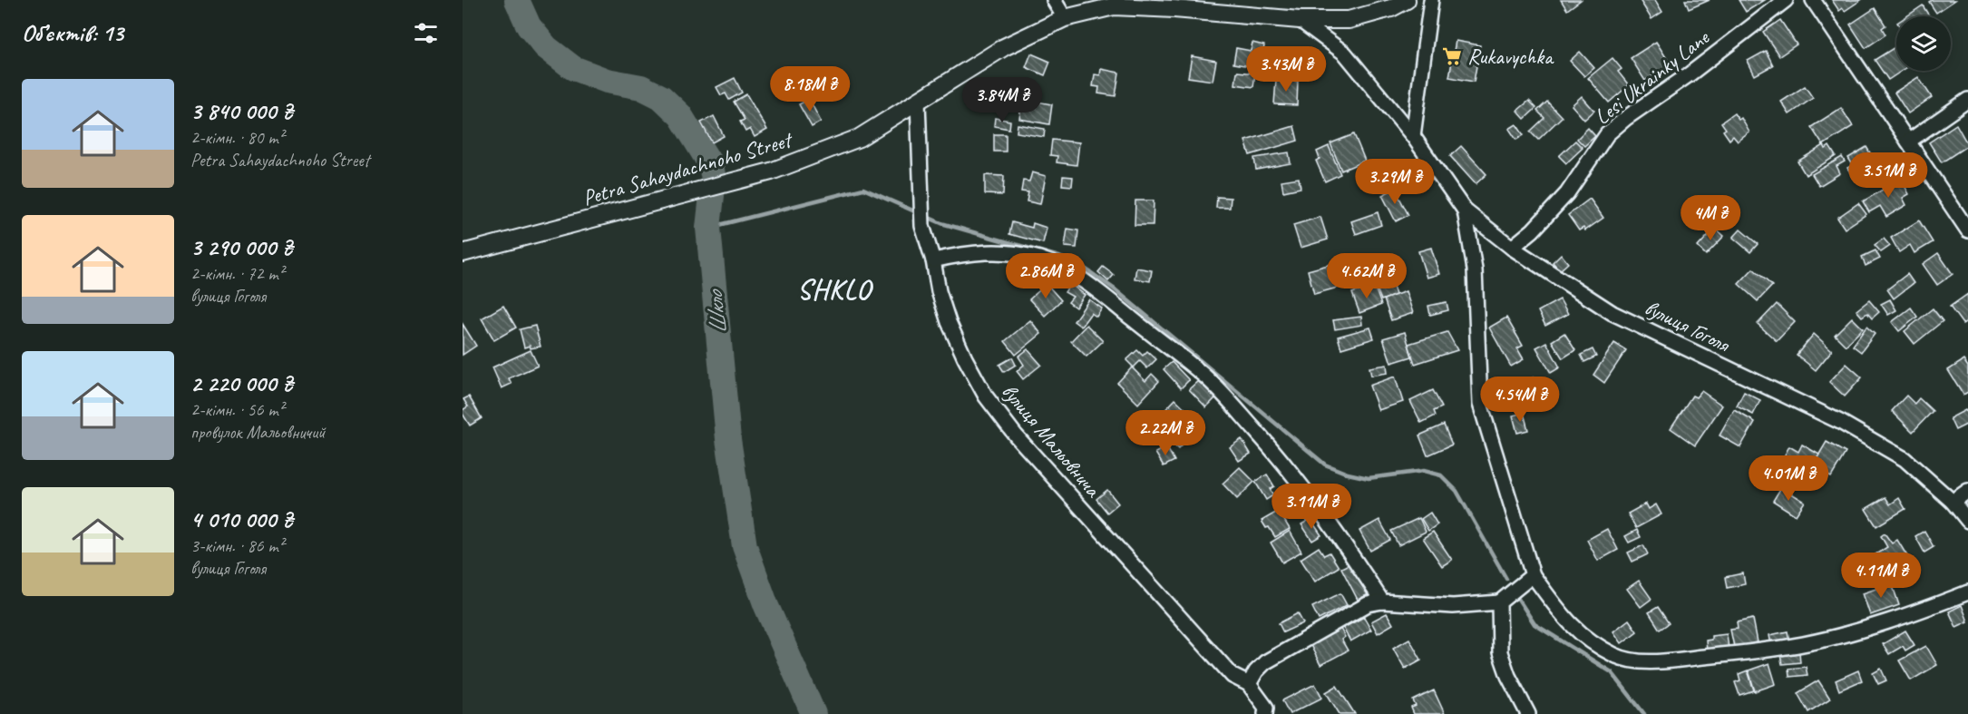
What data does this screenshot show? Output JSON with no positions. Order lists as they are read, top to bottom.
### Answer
{
  "streets": {
    "street": [
      "Lesi Ukrainky Lane",
      "Petra Sahaydachnoho Street",
      "вулиця Гоголя",
      "вулиця Мальовнича"
    ]
  },
  "crossings": [
    ["Lesi Ukrainky Lane", "вулиця Гоголя"],
    ["Petra Sahaydachnoho Street", "вулиця Гоголя"],
    ["Petra Sahaydachnoho Street", "вулиця Мальовнича"]
  ],
  "districts": ["SHKLO"],
  "water": ["Шкло"],
  "places": {
    "supermarket": ["Rukavychka"]
  },
  "page": {
    "heading": "Об’єктів: 13",
    "price": [
      "3.43M ₴",
      "8.18M ₴",
      "3.84M ₴",
      "3.51M ₴",
      "3.29M ₴",
      "4M ₴",
      "2.86M ₴",
      "4.62M ₴",
      "4.54M ₴",
      "2.22M ₴",
      "4.01M ₴",
      "3.11M ₴",
      "4.11M ₴"
    ],
    "list": [
      {
        "name": "3 840 000 ₴",
        "note": "2-кімн. · 80 m² · Petra Sahaydachnoho Street"
      },
      {
        "name": "3 290 000 ₴",
        "note": "2-кімн. · 72 m² · вулиця Гоголя"
      },
      {
        "name": "2 220 000 ₴",
        "note": "2-кімн. · 56 m² · провулок Мальовничий"
      },
      {
        "name": "4 010 000 ₴",
        "note": "3-кімн. · 86 m² · вулиця Гоголя"
      }
    ]
  }
}
